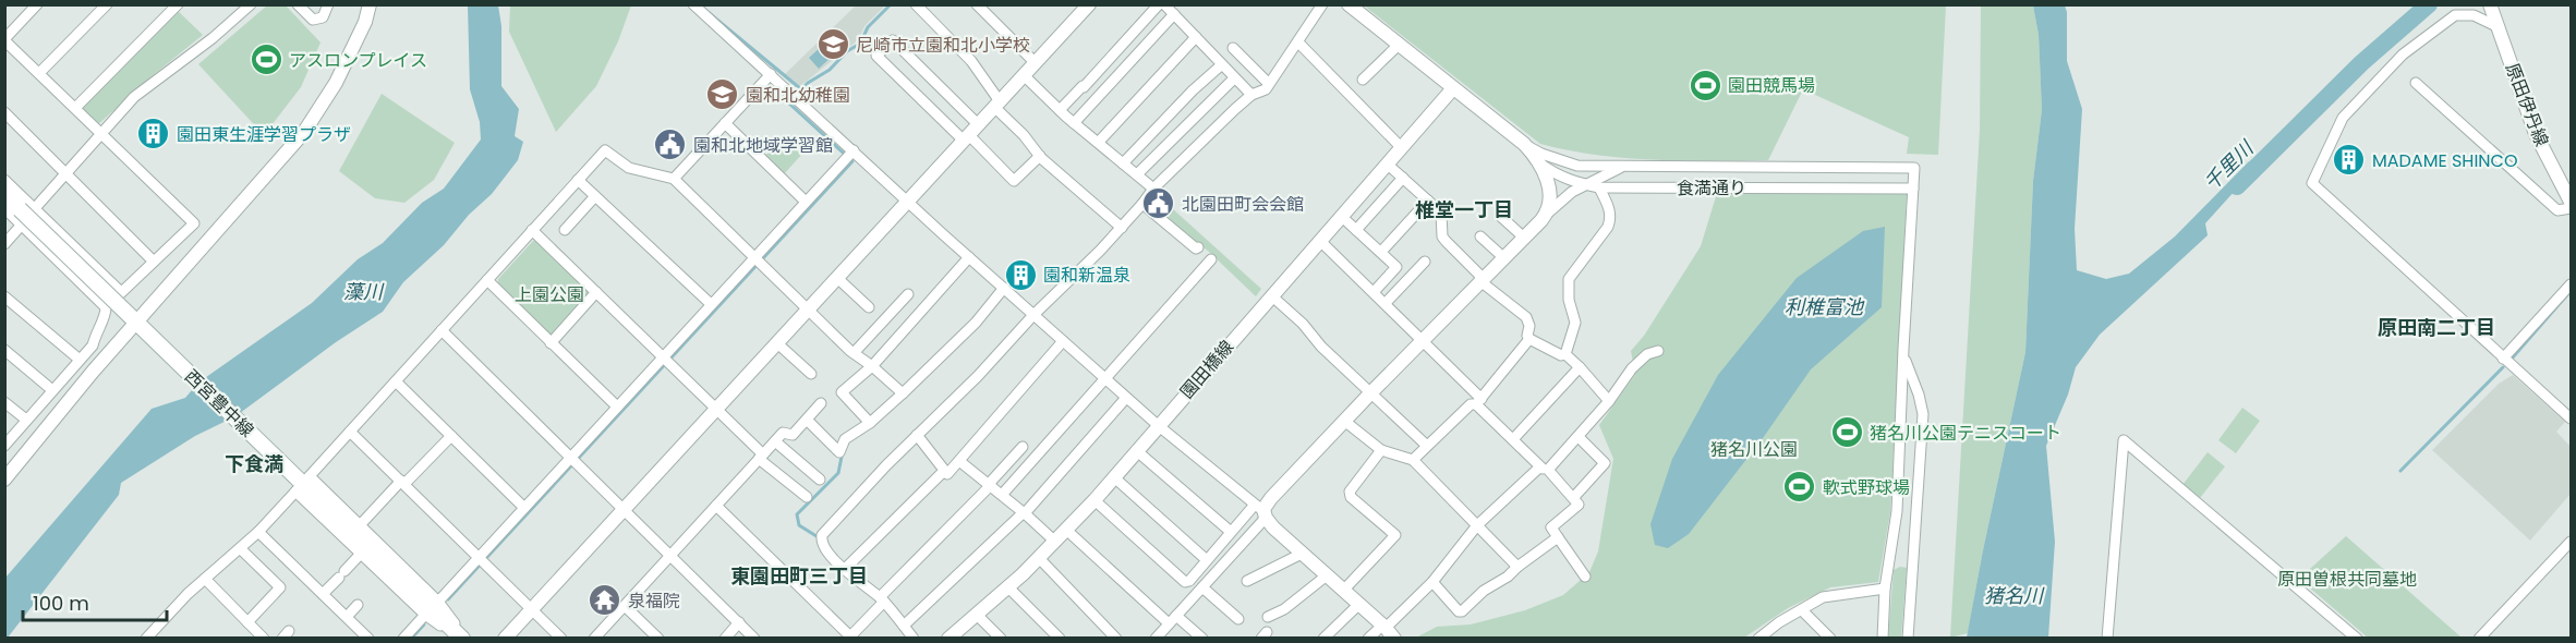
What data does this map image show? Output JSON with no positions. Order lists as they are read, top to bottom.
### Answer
{
  "streets": {
    "main road": ["西宮豊中線"],
    "street": ["原田伊丹線", "食満通り", "園田橋線"]
  },
  "crossings": [
    ["食満通り", "園田橋線"]
  ],
  "districts": [
    "椎堂一丁目",
    "原田南二丁目",
    "下食満",
    "東園田町三丁目"
  ],
  "water": [
    "千里川",
    "藻川",
    "利椎富池",
    "猪名川"
  ],
  "parks": ["上園公園", "猪名川公園", "原田曽根共同墓地"],
  "places": {
    "school or university": ["尼崎市立園和北小学校", "園和北幼稚園"],
    "sports": [
      "アスロンプレイス",
      "園田競馬場",
      "猪名川公園テニスコート",
      "軟式野球場"
    ],
    "building": ["園田東生涯学習プラザ", "MADAME SHINCO", "園和新温泉"],
    "public building": ["園和北地域学習館", "北園田町会会館"],
    "temple": ["泉福院"]
  },
  "scale_bar": "100 m"
}
